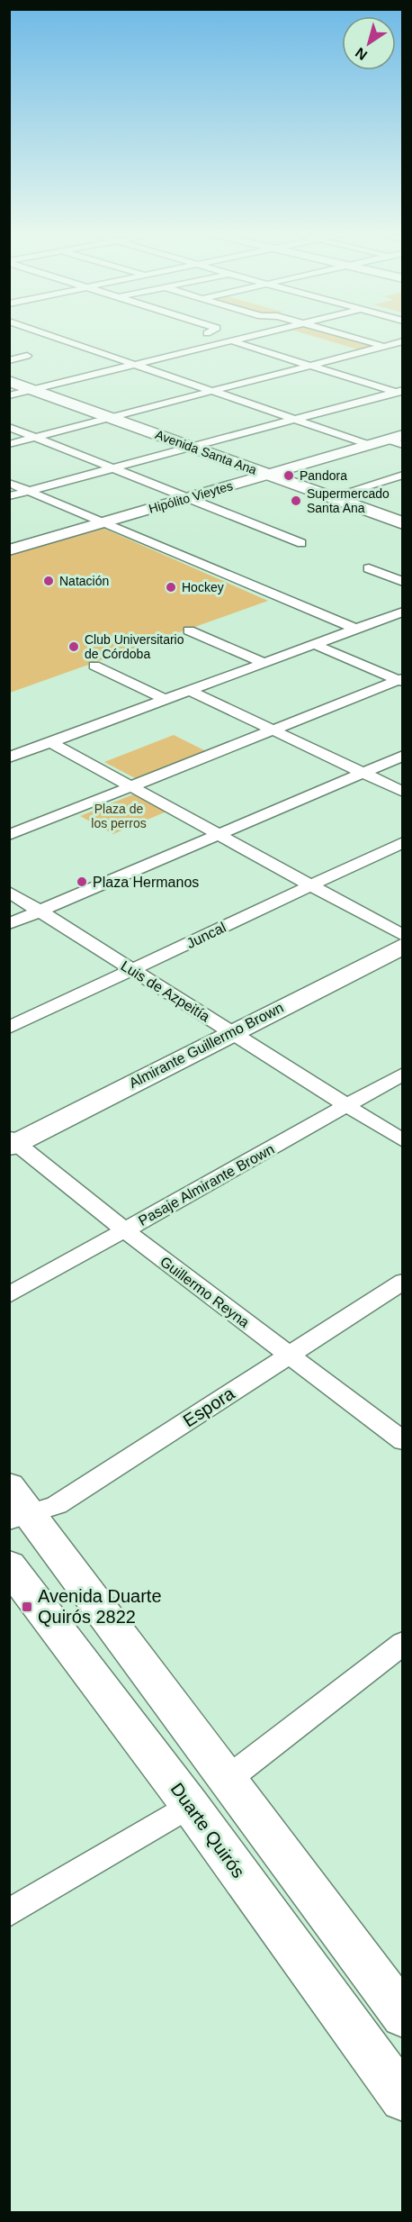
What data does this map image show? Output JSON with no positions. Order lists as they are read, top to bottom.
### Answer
{
  "streets": {
    "main road": [
      "Avenida Santa Ana",
      "Hipólito Vieytes",
      "Almirante Guillermo Brown",
      "Duarte Quirós"
    ],
    "street": [
      "Juncal",
      "Luis de Azpeitía",
      "Pasaje Almirante Brown",
      "Guillermo Reyna",
      "Espora"
    ]
  },
  "crossings": [
    ["Avenida Santa Ana", "Hipólito Vieytes"],
    ["Juncal", "Luis de Azpeitía"],
    ["Luis de Azpeitía", "Almirante Guillermo Brown"],
    ["Luis de Azpeitía", "Pasaje Almirante Brown"],
    ["Almirante Guillermo Brown", "Guillermo Reyna"],
    ["Pasaje Almirante Brown", "Guillermo Reyna"],
    ["Guillermo Reyna", "Espora"]
  ],
  "parks": ["Plaza de los perros"],
  "places": {
    "other": [
      "Pandora",
      "Supermercado Santa Ana",
      "Natación",
      "Hockey",
      "Club Universitario de Córdoba",
      "Plaza Hermanos"
    ],
    "transit": ["Avenida Duarte Quirós 2822"]
  },
  "north": "bottom left"
}
